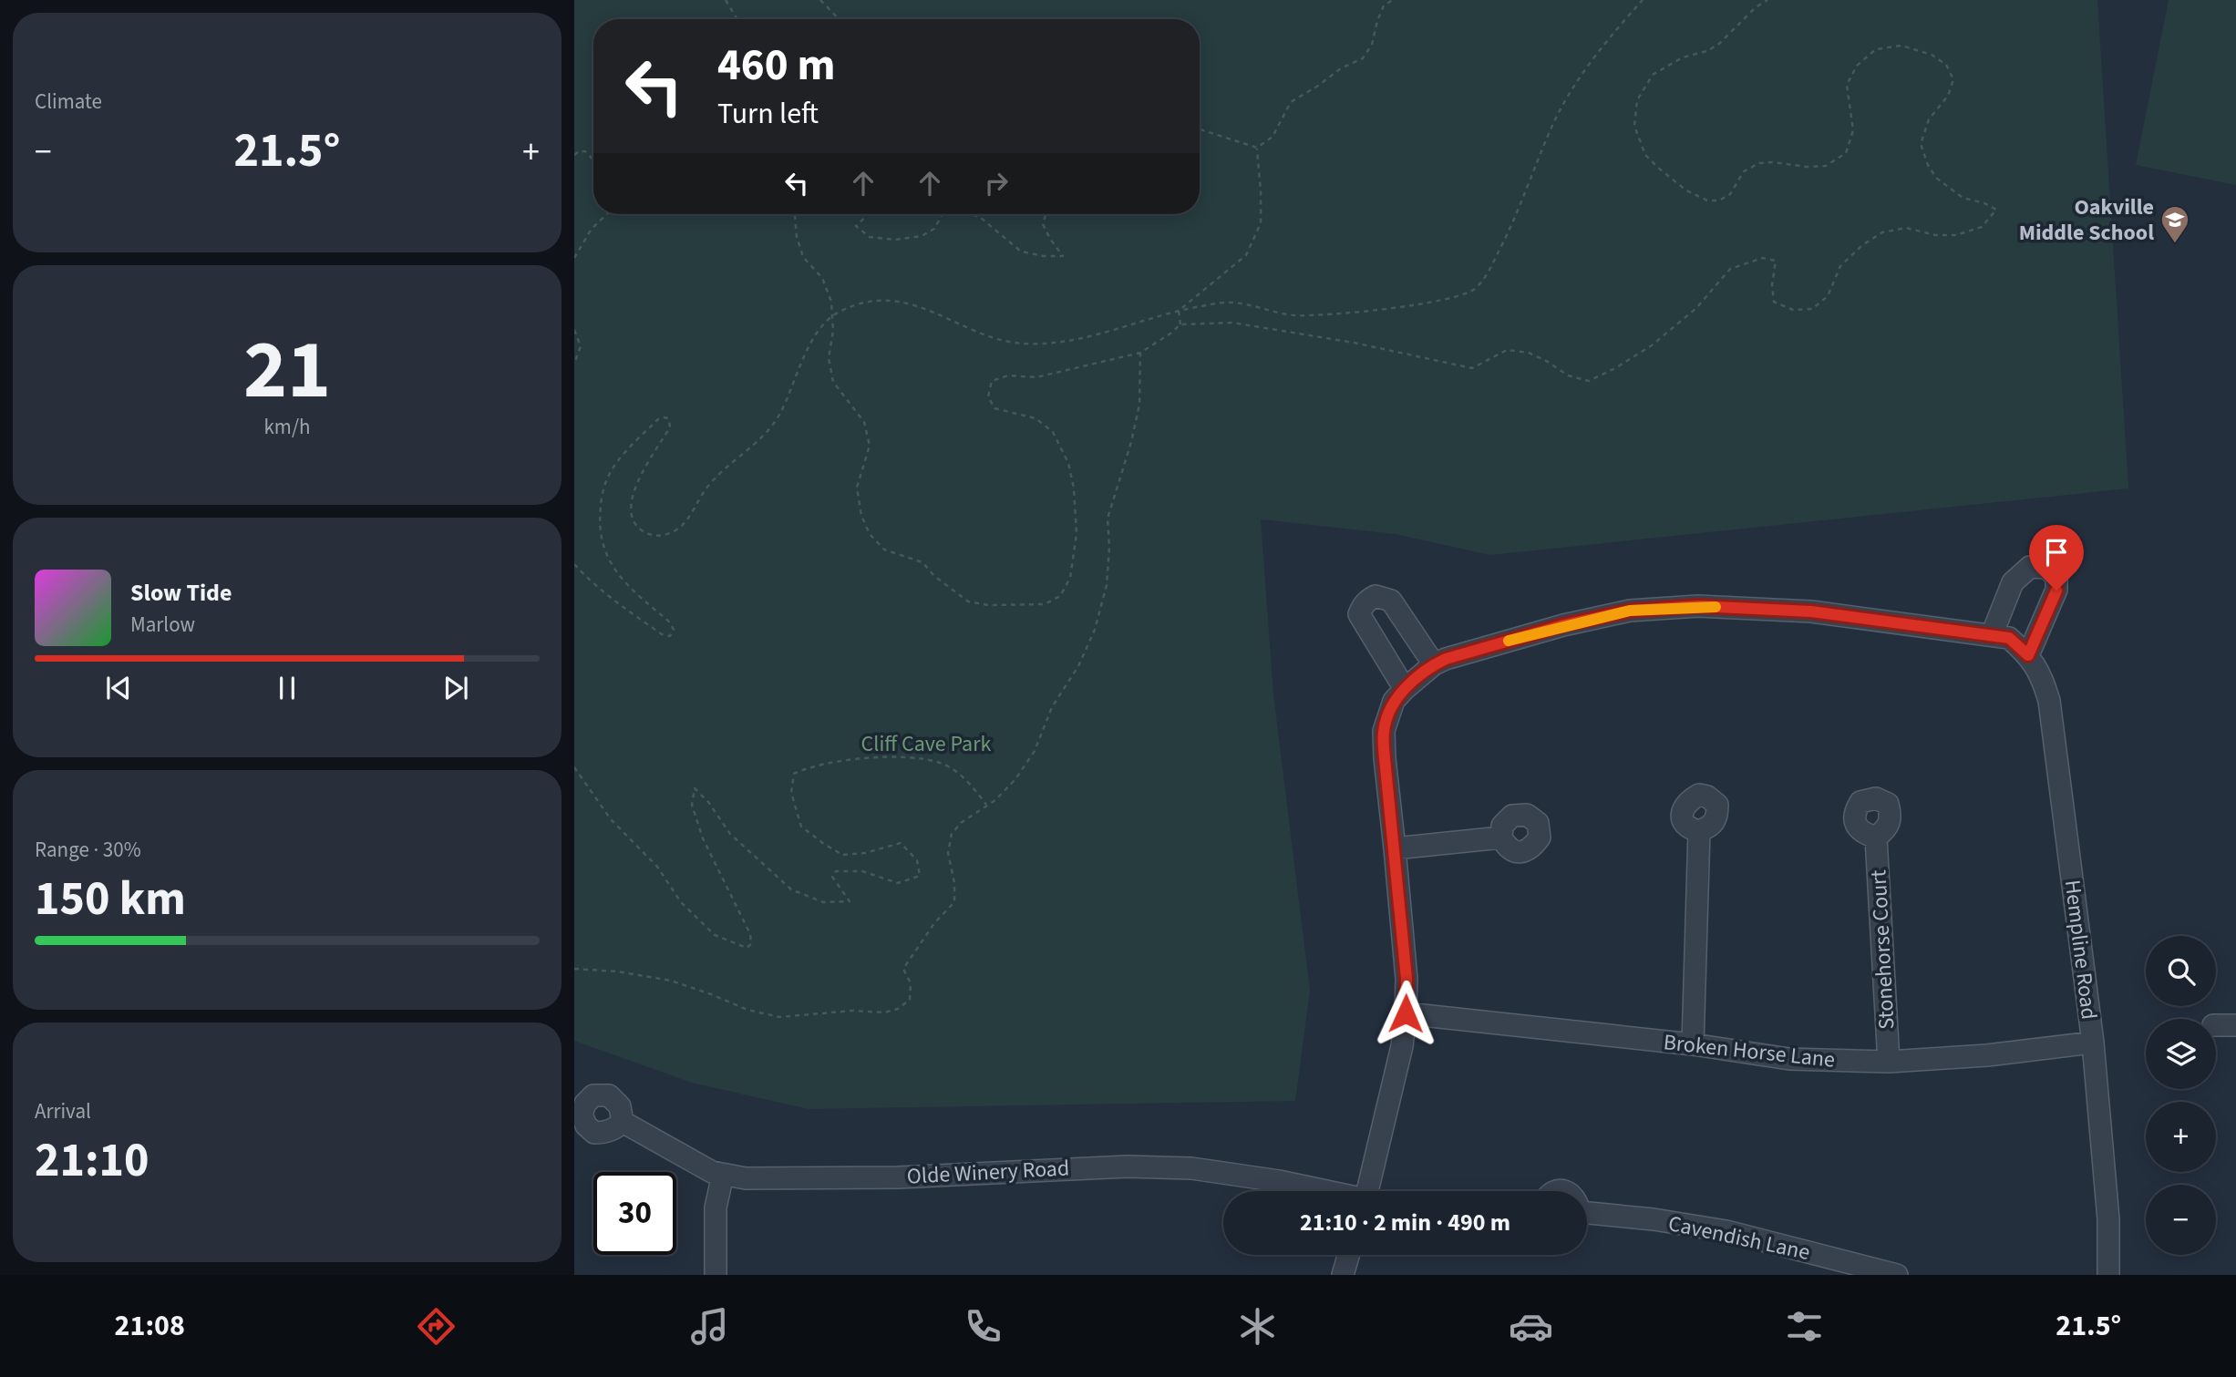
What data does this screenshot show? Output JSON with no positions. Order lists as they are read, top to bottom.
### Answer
{
  "streets": {
    "street": [
      "Stonehorse Court",
      "Hempline Road",
      "Broken Horse Lane",
      "Olde Winery Road",
      "Cavendish Lane"
    ]
  },
  "crossings": [
    ["Stonehorse Court", "Broken Horse Lane"],
    ["Hempline Road", "Broken Horse Lane"]
  ],
  "parks": ["Cliff Cave Park"],
  "places": {
    "school or university": ["Oakville Middle School"]
  },
  "page": {
    "tile": [
      "Climate",
      ["21", "km/h"],
      ["Range · 30%", "150 km"],
      ["Arrival", "21:10"]
    ],
    "turn": ["460 m", "Turn left"],
    "heat": ["−", "21.5°", "+"],
    "song": ["Slow Tide", "Marlow"],
    "map_buttons": ["+", "−"],
    "limit": "30",
    "trip": "21:10 · 2 min · 490 m",
    "tabs": ["21:08", "21.5°"]
  }
}
